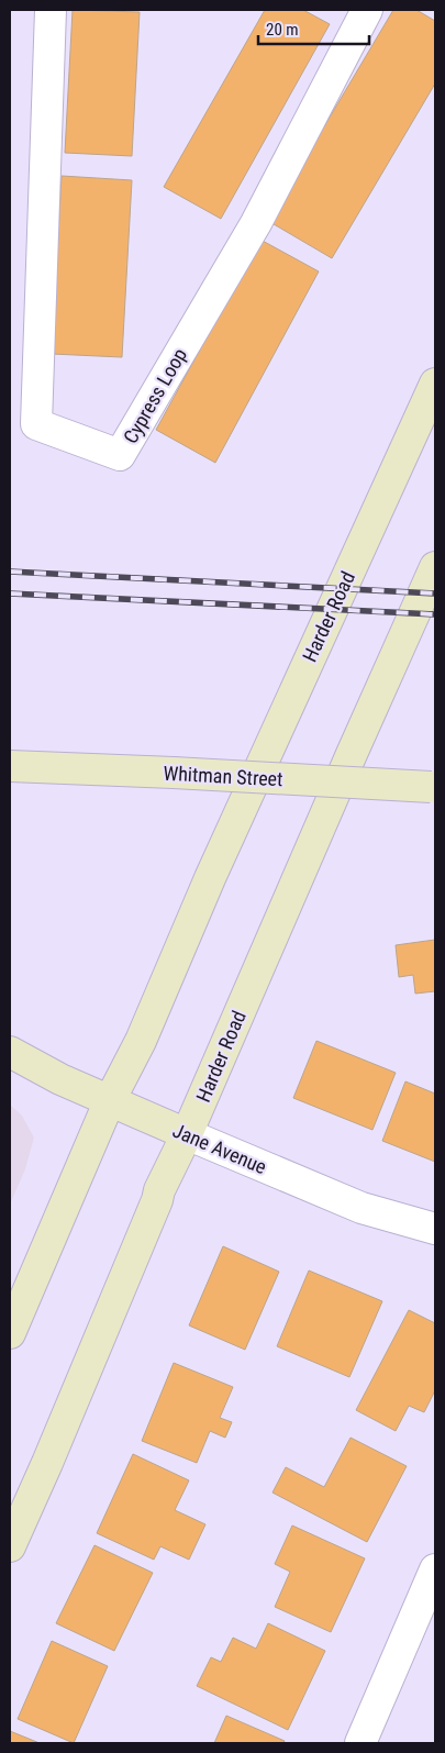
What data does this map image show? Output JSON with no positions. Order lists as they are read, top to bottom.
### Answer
{
  "streets": {
    "main road": ["Harder Road", "Whitman Street", "Jane Avenue"],
    "street": ["Cypress Loop"]
  },
  "crossings": [
    ["Harder Road", "Jane Avenue"]
  ],
  "scale_bar": "20 m"
}
